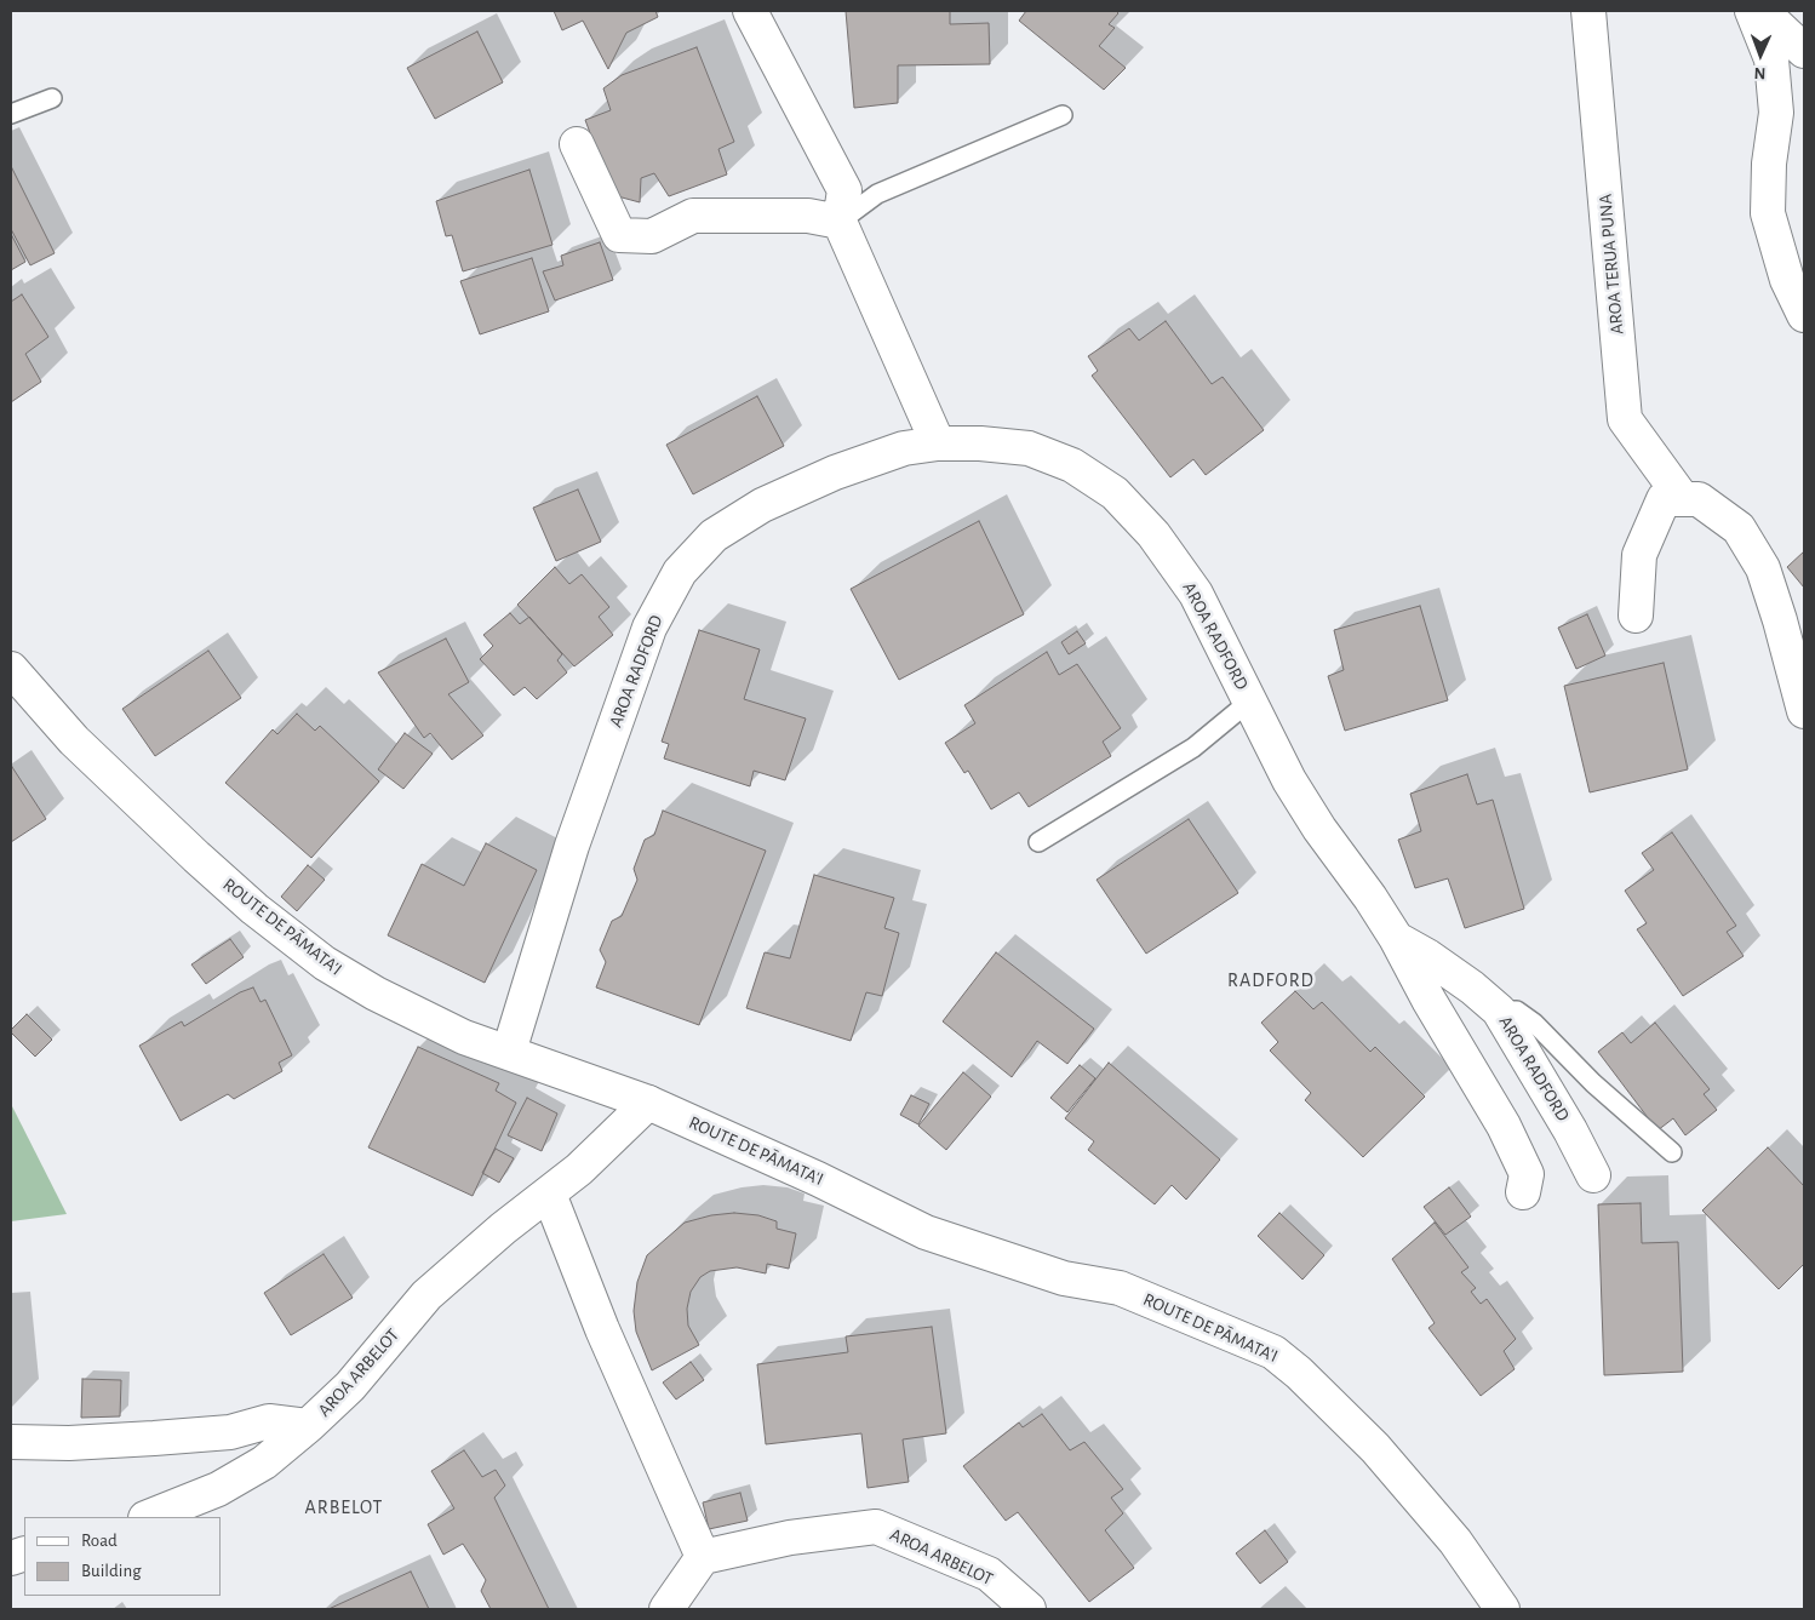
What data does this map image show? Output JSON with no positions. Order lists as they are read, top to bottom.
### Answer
{
  "streets": {
    "street": [
      "AROA TERUA PUNA",
      "AROA RADFORD",
      "ROUTE DE PĀMATA'I",
      "AROA ARBELOT"
    ]
  },
  "crossings": [
    ["AROA RADFORD", "ROUTE DE PĀMATA'I"],
    ["ROUTE DE PĀMATA'I", "AROA ARBELOT"]
  ],
  "districts": ["RADFORD", "ARBELOT"],
  "legend": ["Road", "Building"],
  "north": "bottom"
}
